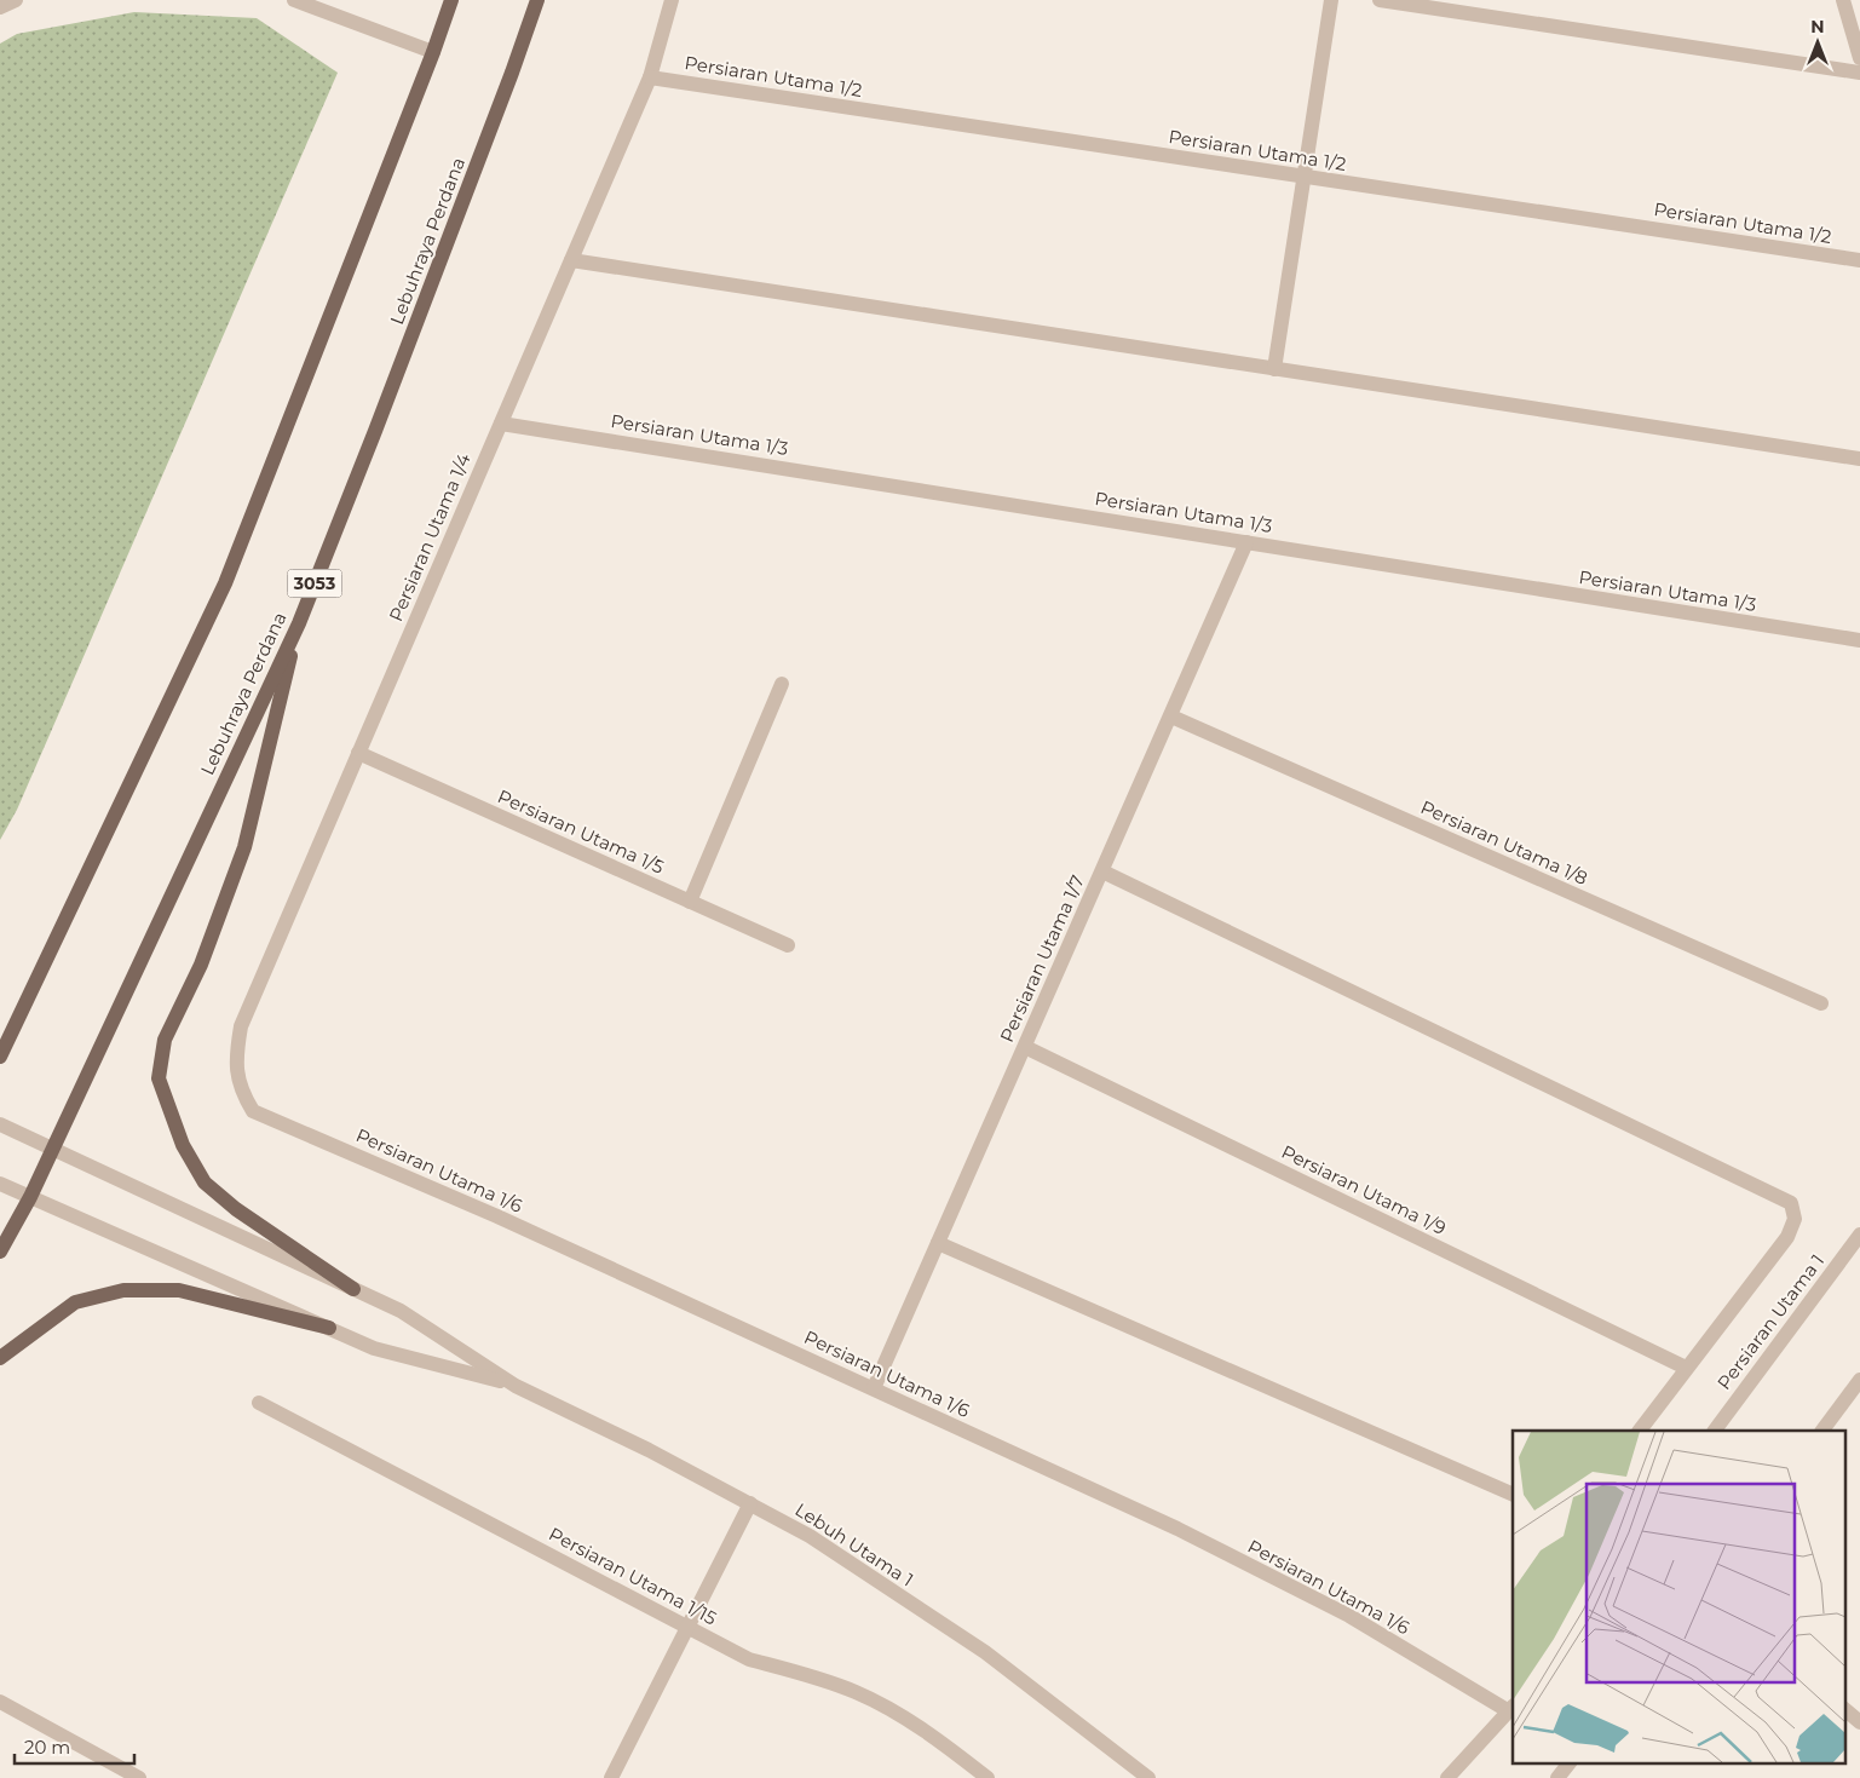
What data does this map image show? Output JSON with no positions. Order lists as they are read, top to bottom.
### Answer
{
  "streets": {
    "main road": ["Lebuhraya Perdana", "3053"],
    "street": [
      "Persiaran Utama 1/2",
      "Persiaran Utama 1/3",
      "Persiaran Utama 1/4",
      "Persiaran Utama 1/5",
      "Persiaran Utama 1/8",
      "Persiaran Utama 1/7",
      "Persiaran Utama 1/6",
      "Persiaran Utama 1/9",
      "Persiaran Utama 1",
      "Lebuh Utama 1",
      "Persiaran Utama 1/15"
    ]
  },
  "crossings": [
    ["Persiaran Utama 1/2", "Persiaran Utama 1/4"],
    ["Persiaran Utama 1/3", "Persiaran Utama 1/4"],
    ["Persiaran Utama 1/3", "Persiaran Utama 1/7"],
    ["Persiaran Utama 1/4", "Persiaran Utama 1/5"],
    ["Persiaran Utama 1/4", "Persiaran Utama 1/6"],
    ["Persiaran Utama 1/8", "Persiaran Utama 1/7"],
    ["Persiaran Utama 1/7", "Persiaran Utama 1/6"],
    ["Persiaran Utama 1/7", "Persiaran Utama 1/9"]
  ],
  "scale_bar": "20 m",
  "north": "top"
}
